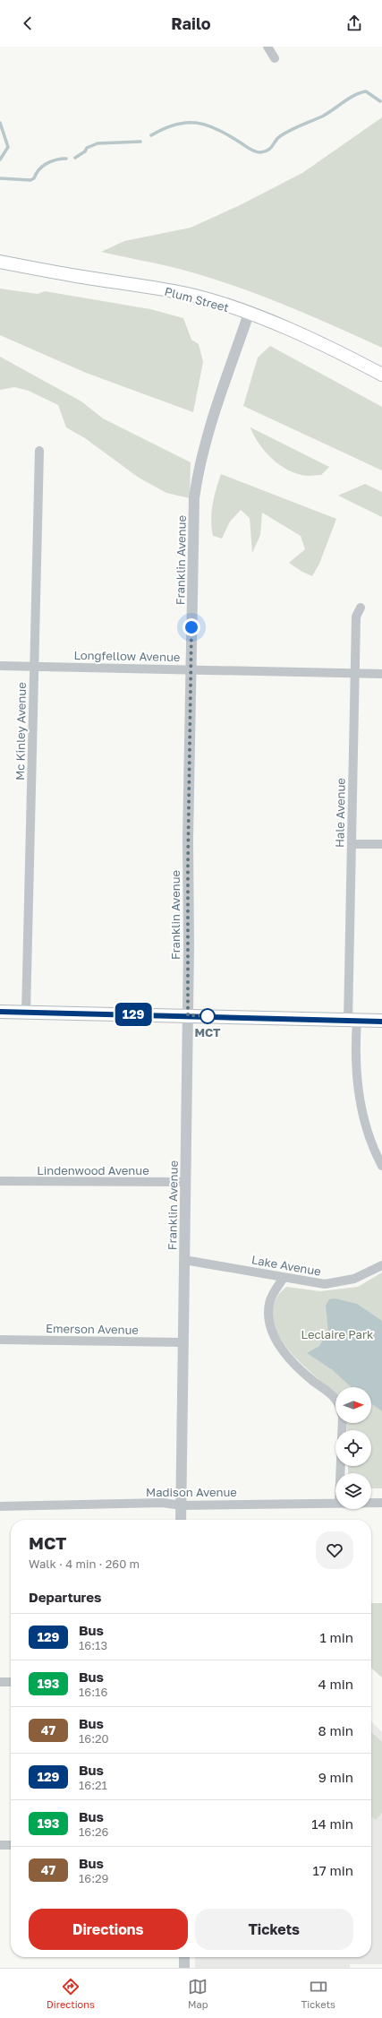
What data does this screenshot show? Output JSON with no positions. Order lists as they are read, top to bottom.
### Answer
{
  "streets": {
    "main road": ["Plum Street"],
    "street": [
      "Franklin Avenue",
      "Longfellow Avenue",
      "Mc Kinley Avenue",
      "Hale Avenue",
      "Lindenwood Avenue",
      "Lake Avenue",
      "Emerson Avenue",
      "Madison Avenue"
    ]
  },
  "crossings": [
    ["Plum Street", "Franklin Avenue"],
    ["Franklin Avenue", "Longfellow Avenue"],
    ["Franklin Avenue", "Lindenwood Avenue"],
    ["Franklin Avenue", "Lake Avenue"],
    ["Franklin Avenue", "Emerson Avenue"],
    ["Franklin Avenue", "Madison Avenue"],
    ["Longfellow Avenue", "Mc Kinley Avenue"],
    ["Longfellow Avenue", "Hale Avenue"]
  ],
  "parks": ["Leclaire Park"],
  "places": ["MCT"],
  "lines": ["bus line 129"],
  "north": "right",
  "page": {
    "header": "Railo",
    "on_map": "129",
    "heading": [
      ["MCT", "Walk · 4 min · 260 m"],
      "Departures"
    ],
    "list": [
      {
        "mark": "129",
        "name": "Bus",
        "note": "16:13",
        "value": "1 min"
      },
      {
        "mark": "193",
        "name": "Bus",
        "note": "16:16",
        "value": "4 min"
      },
      {
        "mark": "47",
        "name": "Bus",
        "note": "16:20",
        "value": "8 min"
      },
      {
        "mark": "129",
        "name": "Bus",
        "note": "16:21",
        "value": "9 min"
      },
      {
        "mark": "193",
        "name": "Bus",
        "note": "16:26",
        "value": "14 min"
      },
      {
        "mark": "47",
        "name": "Bus",
        "note": "16:29",
        "value": "17 min"
      }
    ],
    "buttons": ["Directions", "Tickets"],
    "tabs": ["Directions", "Map", "Tickets"]
  }
}
